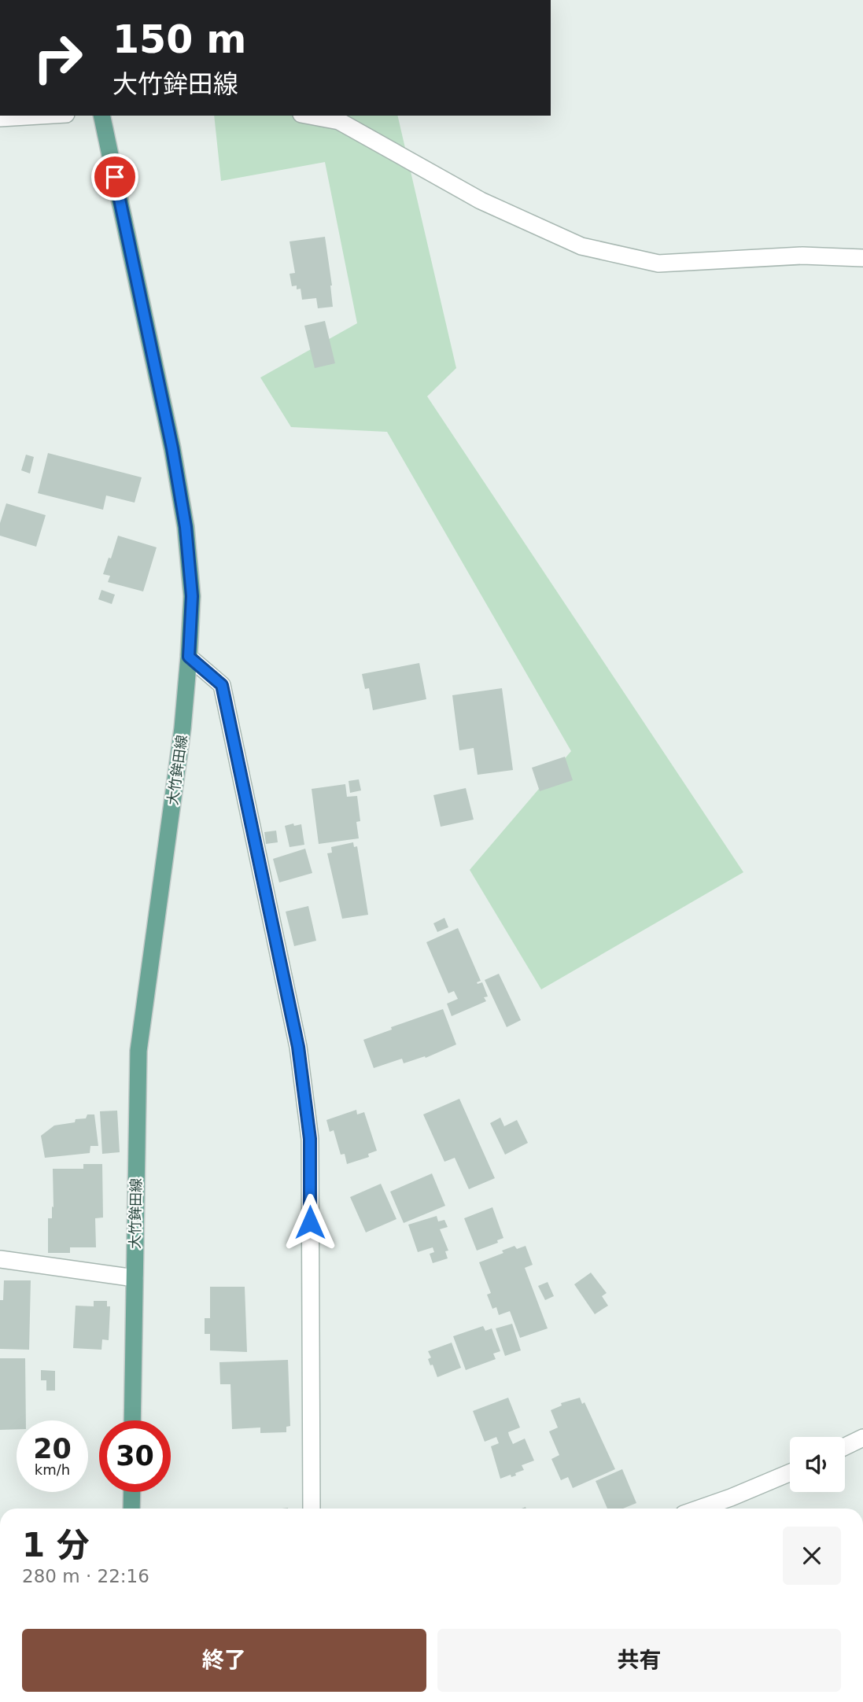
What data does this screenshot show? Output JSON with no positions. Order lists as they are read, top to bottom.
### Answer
{
  "streets": {
    "main road": ["大竹鉾田線"]
  },
  "page": {
    "turn": ["150 m", "大竹鉾田線"],
    "speed": "20 km/h",
    "limit": "30",
    "heading": ["1 分", "280 m · 22:16"],
    "buttons": ["終了", "共有"]
  }
}
